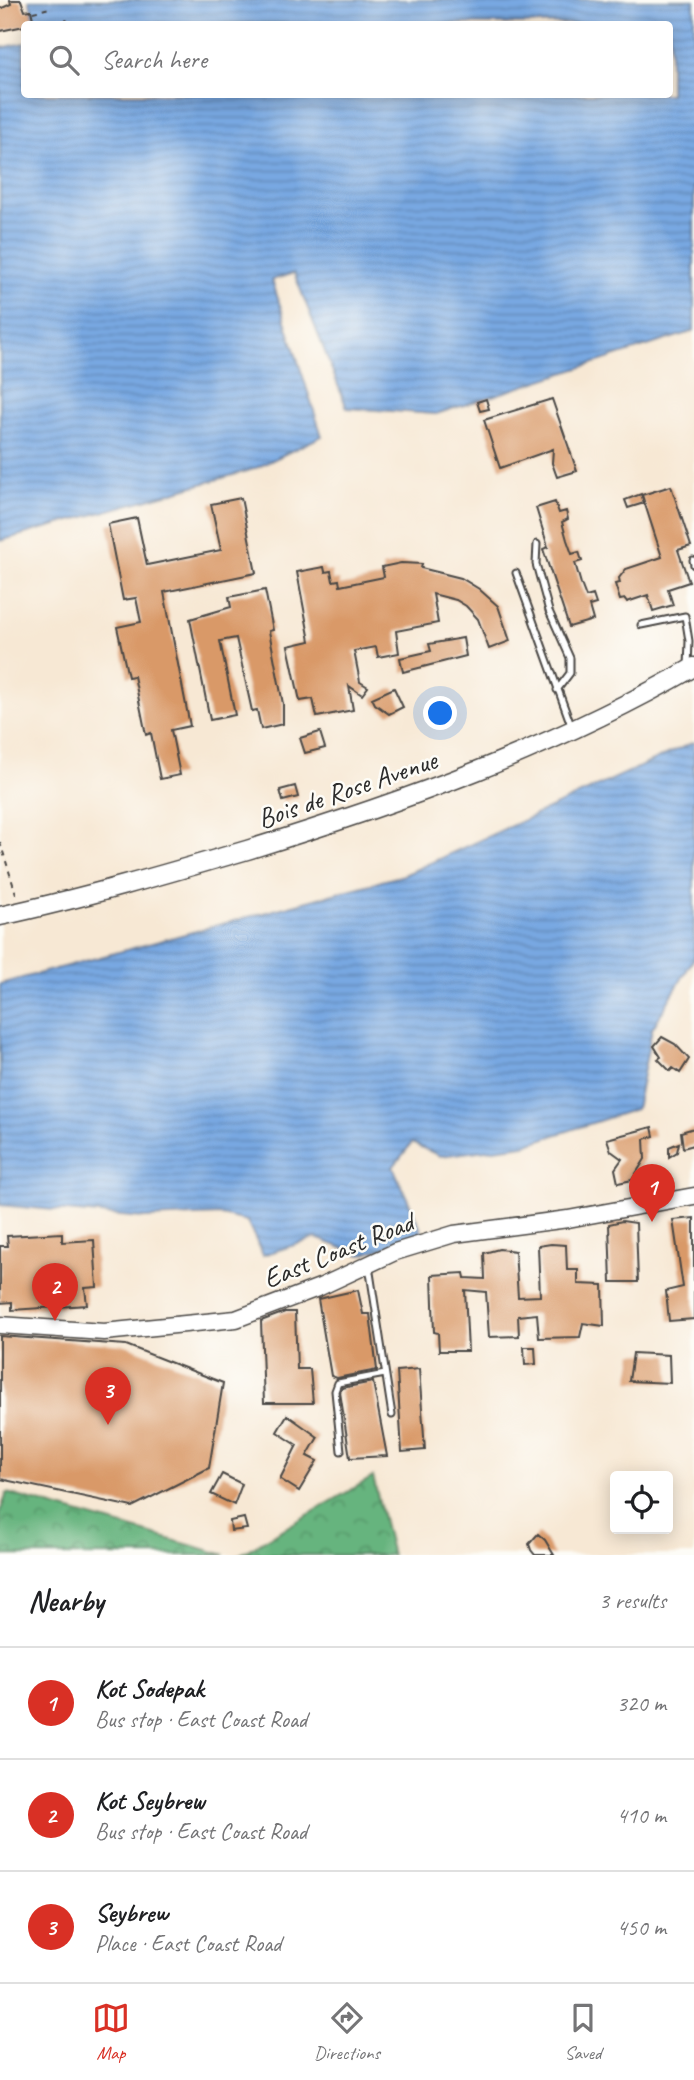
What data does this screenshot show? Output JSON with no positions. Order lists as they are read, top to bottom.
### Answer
{
  "streets": {
    "main road": ["Bois de Rose Avenue", "East Coast Road"]
  },
  "page": {
    "search": "Search here",
    "pins": ["1", "2", "3"],
    "heading": ["Nearby", "3 results"],
    "list": [
      {
        "mark": "1",
        "name": "Kot Sodepak",
        "note": "Bus stop · East Coast Road",
        "value": "320 m"
      },
      {
        "mark": "2",
        "name": "Kot Seybrew",
        "note": "Bus stop · East Coast Road",
        "value": "410 m"
      },
      {
        "mark": "3",
        "name": "Seybrew",
        "note": "Place · East Coast Road",
        "value": "450 m"
      }
    ],
    "nav": ["Map", "Directions", "Saved"]
  }
}
